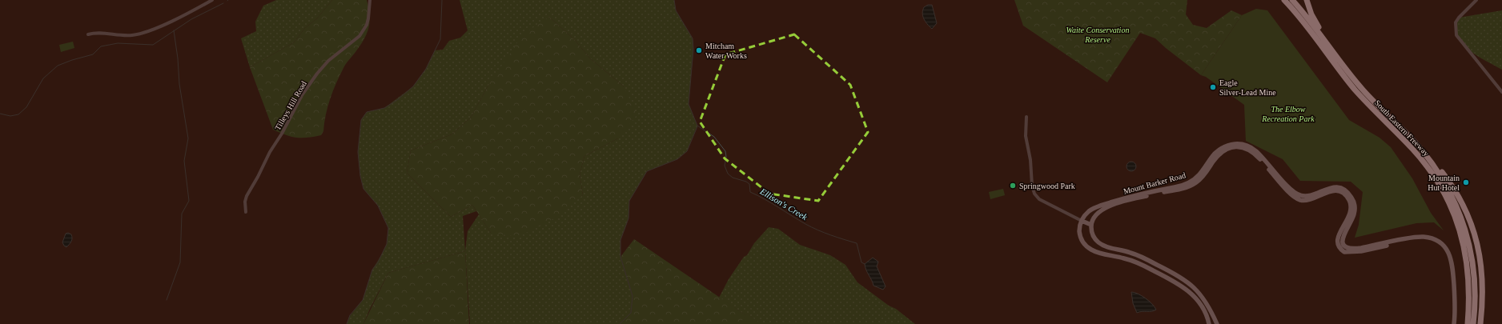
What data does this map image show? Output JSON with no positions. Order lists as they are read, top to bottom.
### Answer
{
  "streets": {
    "highway": ["South Eastern Freeway"],
    "main road": ["Mount Barker Road"],
    "street": ["Tilleys Hill Road"]
  },
  "water": ["Ellison's Creek"],
  "parks": ["Waite Conservation Reserve", "The Elbow Recreation Park"],
  "places": [
    "Mitcham Water Works",
    "Eagle Silver-Lead Mine",
    "Mountain Hut Hotel",
    "Springwood Park"
  ]
}
